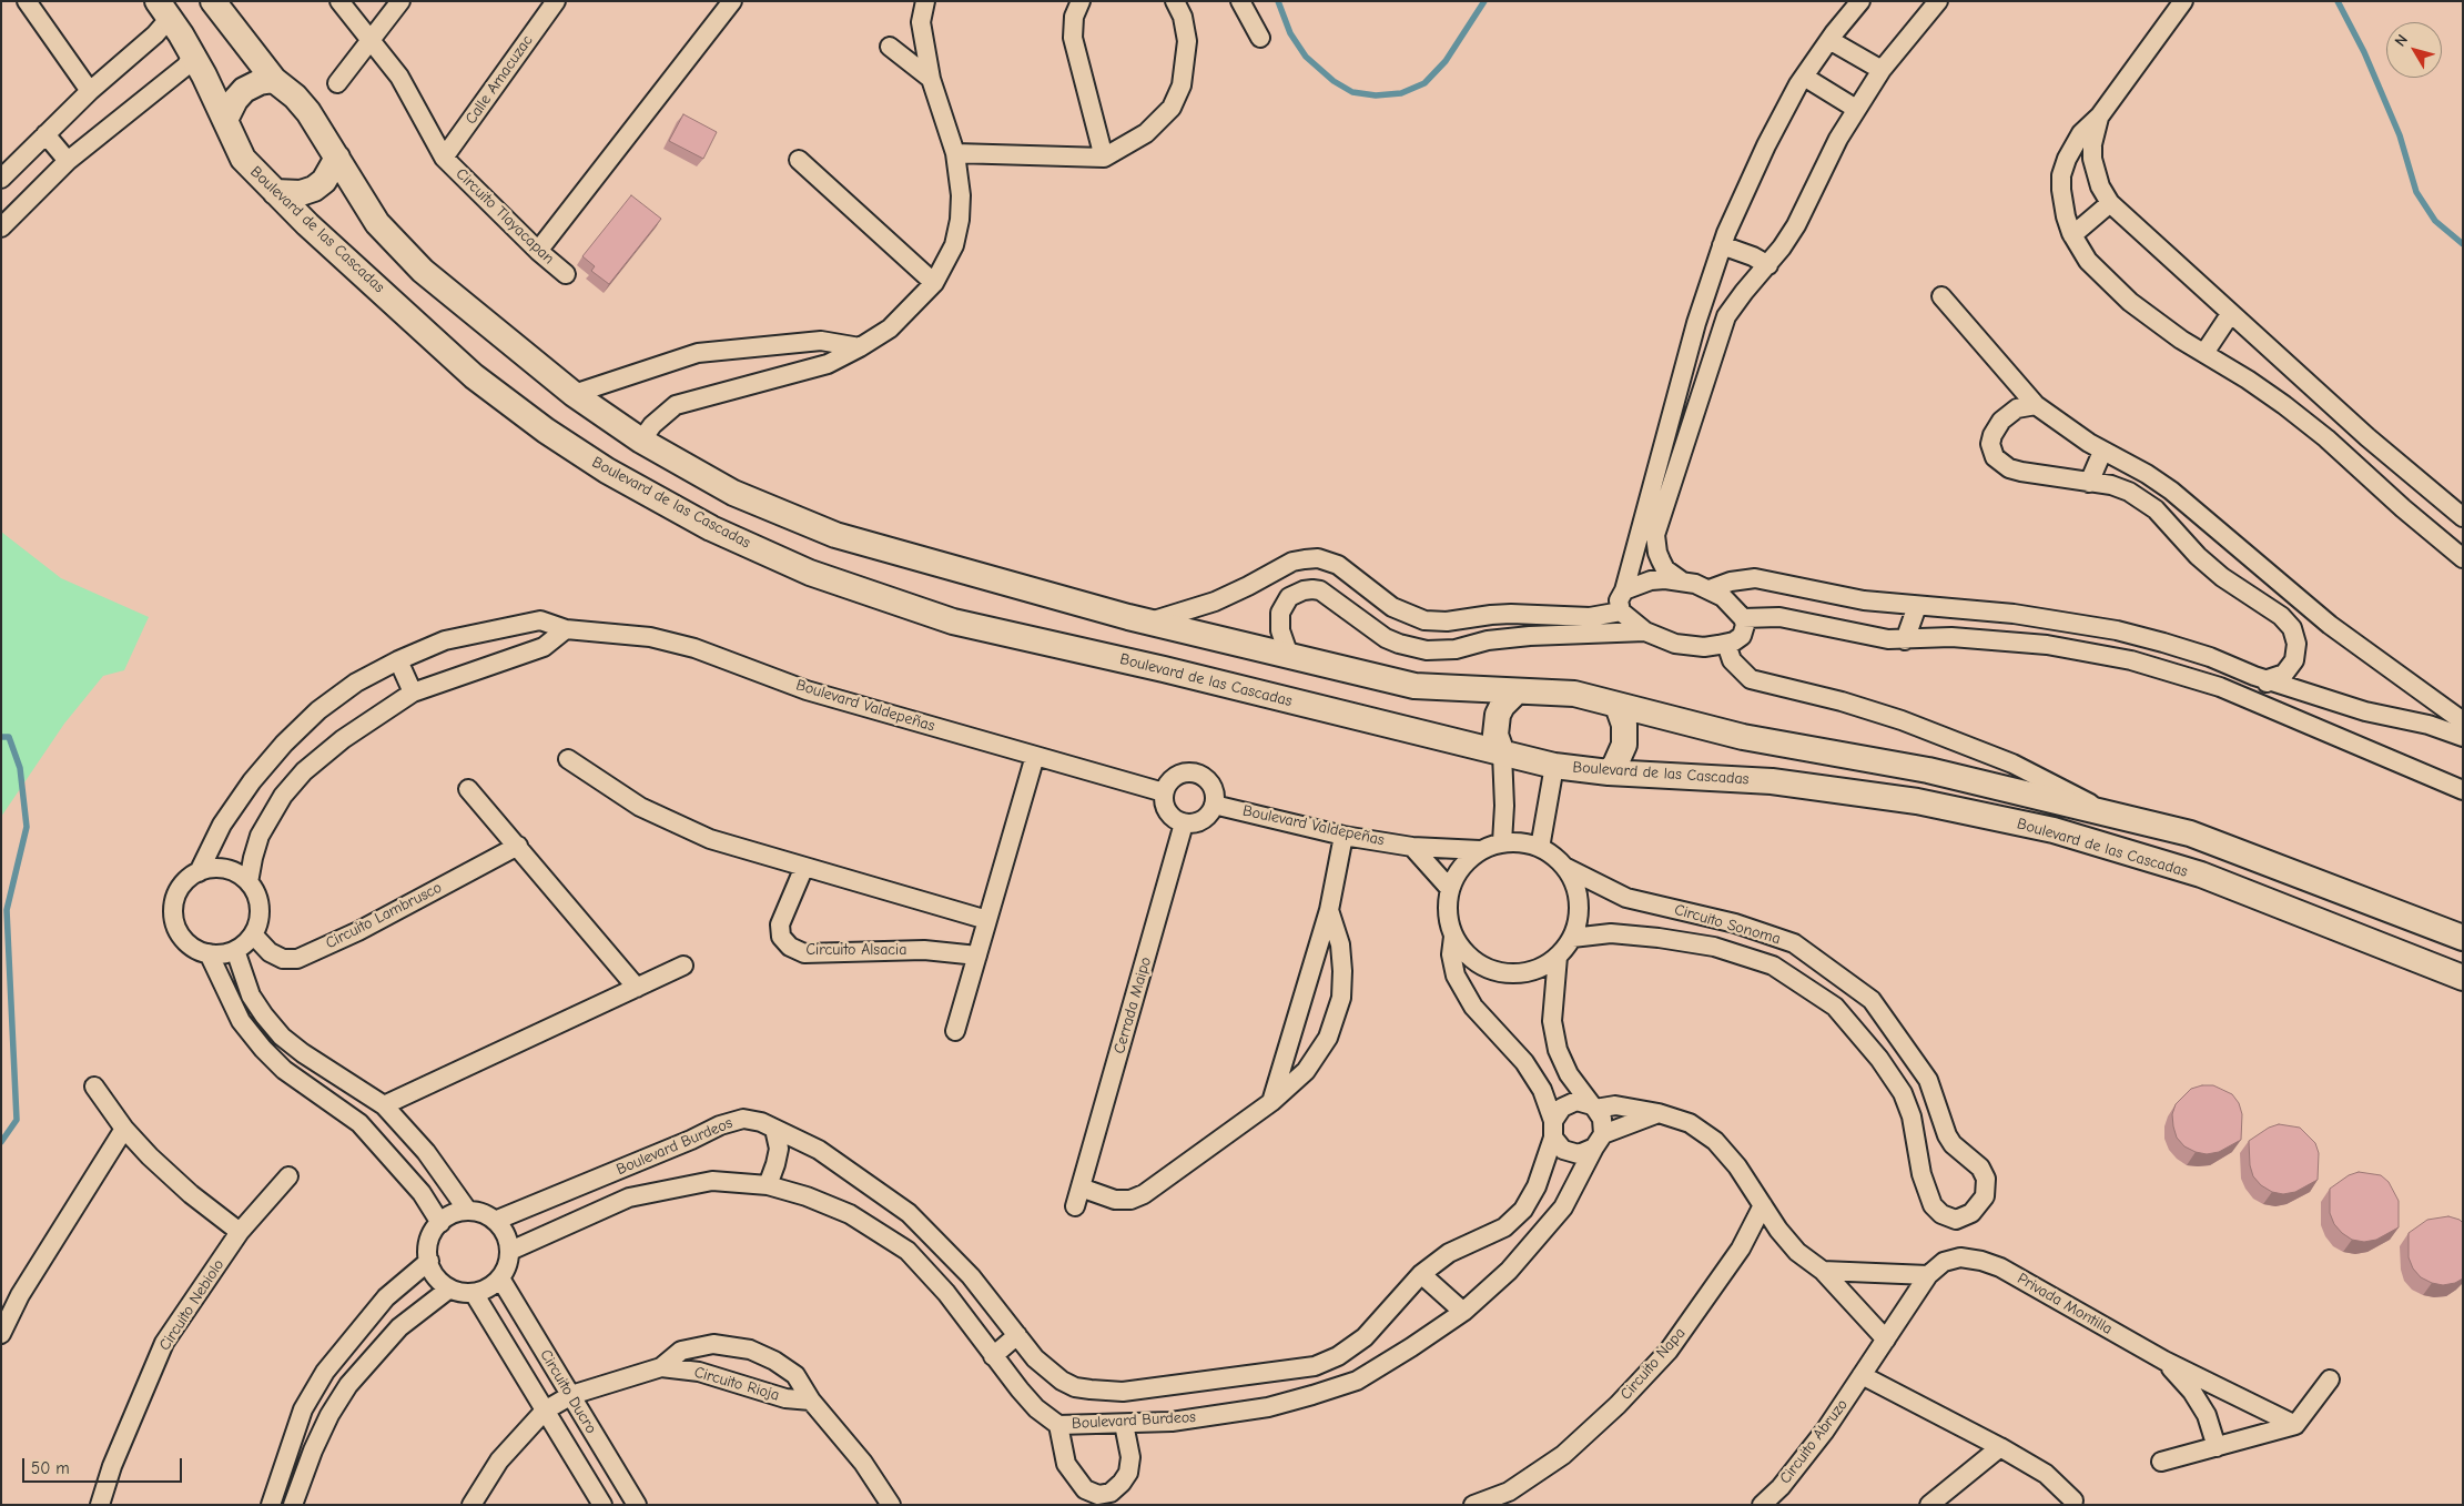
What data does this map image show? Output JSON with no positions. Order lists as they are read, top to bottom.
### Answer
{
  "streets": {
    "main road": ["Boulevard de las Cascadas"],
    "street": [
      "Calle Amacuzac",
      "Circuito Tlayacapan",
      "Boulevard Valdepeñas",
      "Circuito Lambrusco",
      "Circuito Sonoma",
      "Circuito Alsacia",
      "Cerrada Maipo",
      "Boulevard Burdeos",
      "Privada Montilla",
      "Circuito Nebiolo",
      "Circuito Napa",
      "Circuito Rioja",
      "Circuito Ducro",
      "Circuito Abruzo"
    ]
  },
  "crossings": [
    ["Calle Amacuzac", "Circuito Tlayacapan"],
    ["Boulevard Valdepeñas", "Circuito Lambrusco"],
    ["Boulevard Valdepeñas", "Circuito Sonoma"],
    ["Boulevard Valdepeñas", "Cerrada Maipo"],
    ["Boulevard Burdeos", "Circuito Ducro"],
    ["Privada Montilla", "Circuito Abruzo"],
    ["Circuito Rioja", "Circuito Ducro"]
  ],
  "scale_bar": "50 m",
  "north": "top left"
}
